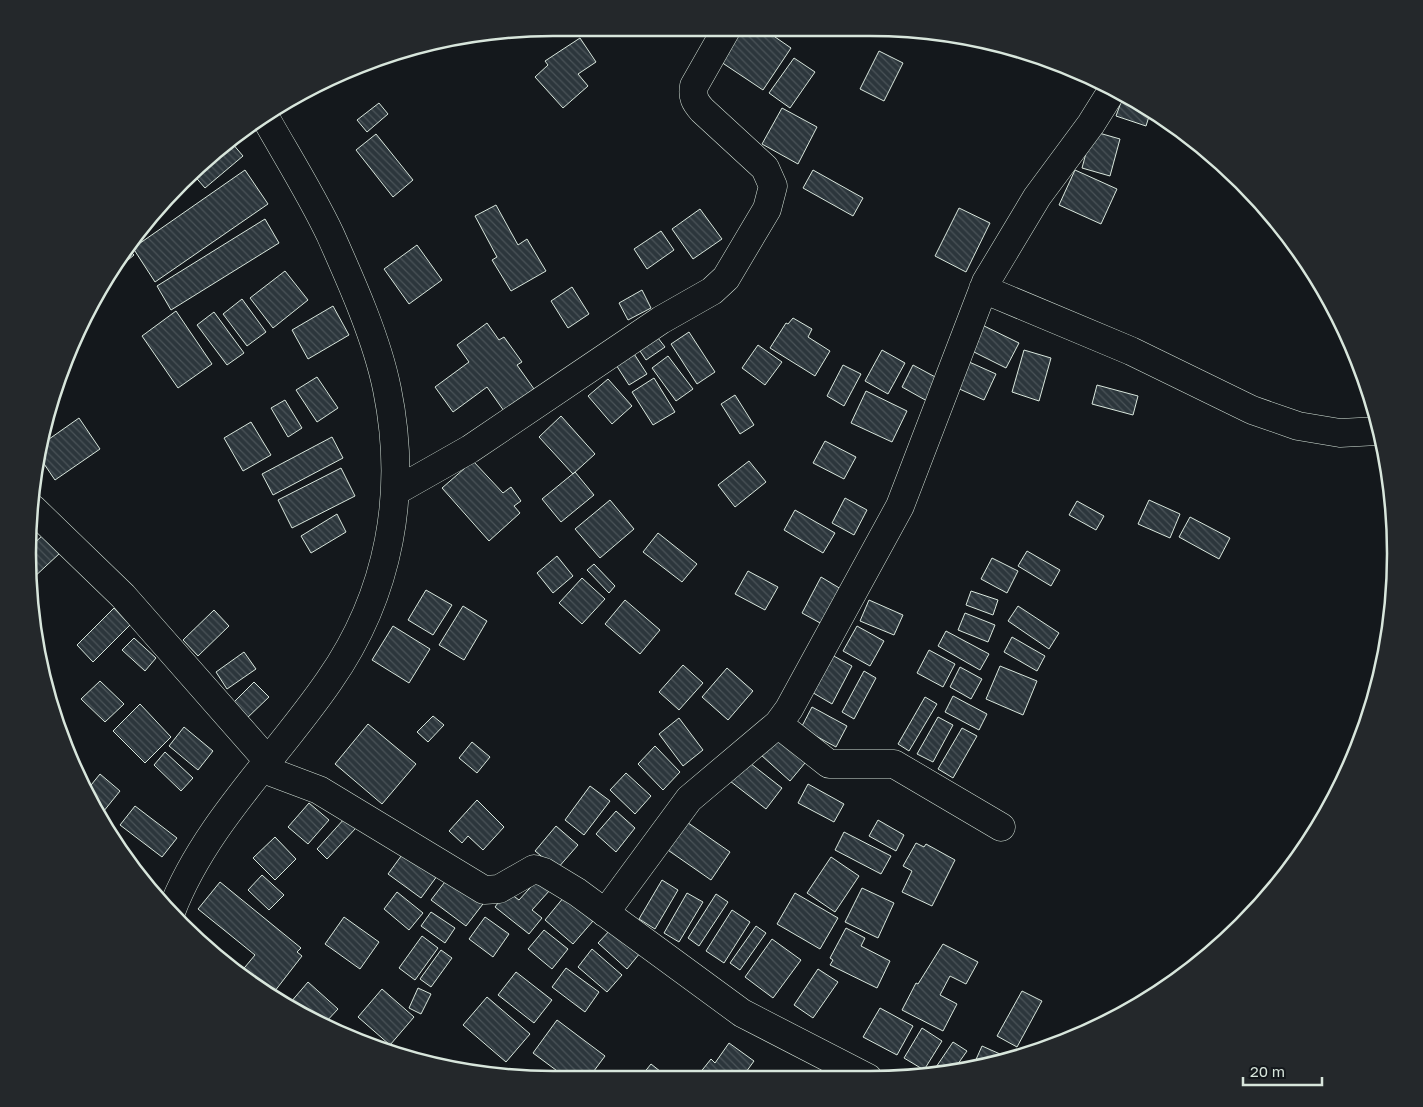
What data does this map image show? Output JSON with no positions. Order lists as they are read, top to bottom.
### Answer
{
  "scale_bar": "20 m"
}
